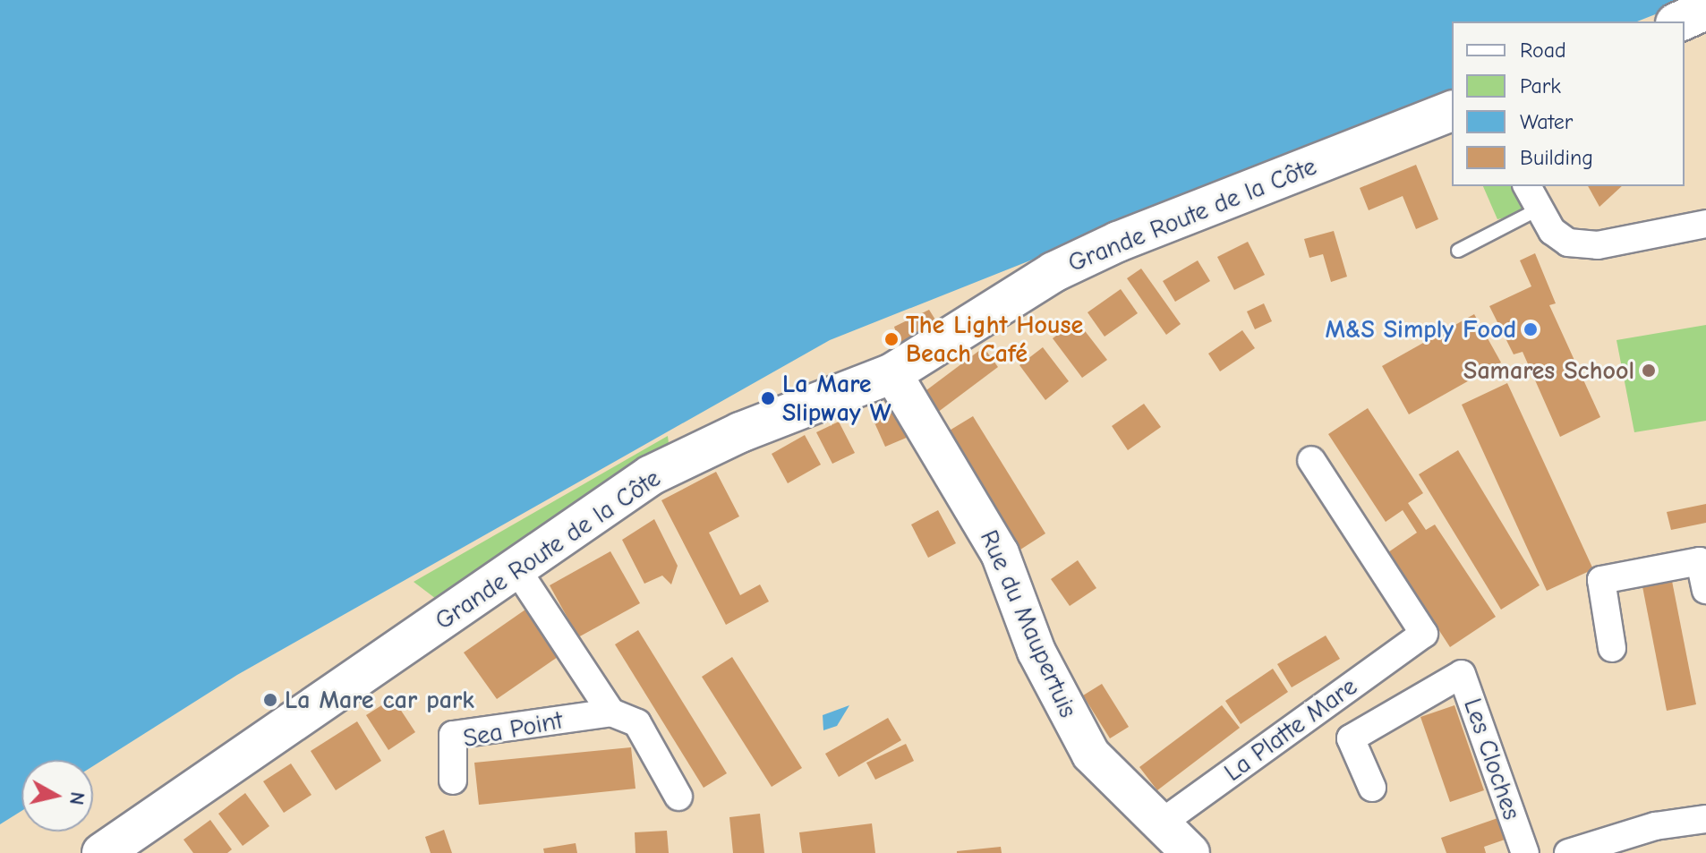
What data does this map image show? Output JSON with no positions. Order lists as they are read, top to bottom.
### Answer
{
  "streets": {
    "main road": ["Grande Route de la Côte"],
    "street": [
      "Rue du Maupertuis",
      "Sea Point",
      "La Platte Mare",
      "Les Cloches"
    ]
  },
  "crossings": [
    ["Grande Route de la Côte", "Rue du Maupertuis"],
    ["Rue du Maupertuis", "La Platte Mare"]
  ],
  "places": [
    "M&S Simply Food",
    "The Light House Beach Café",
    "Samares School",
    "La Mare Slipway W",
    "La Mare car park"
  ],
  "legend": [
    "Road",
    "Park",
    "Water",
    "Building"
  ],
  "north": "right"
}
